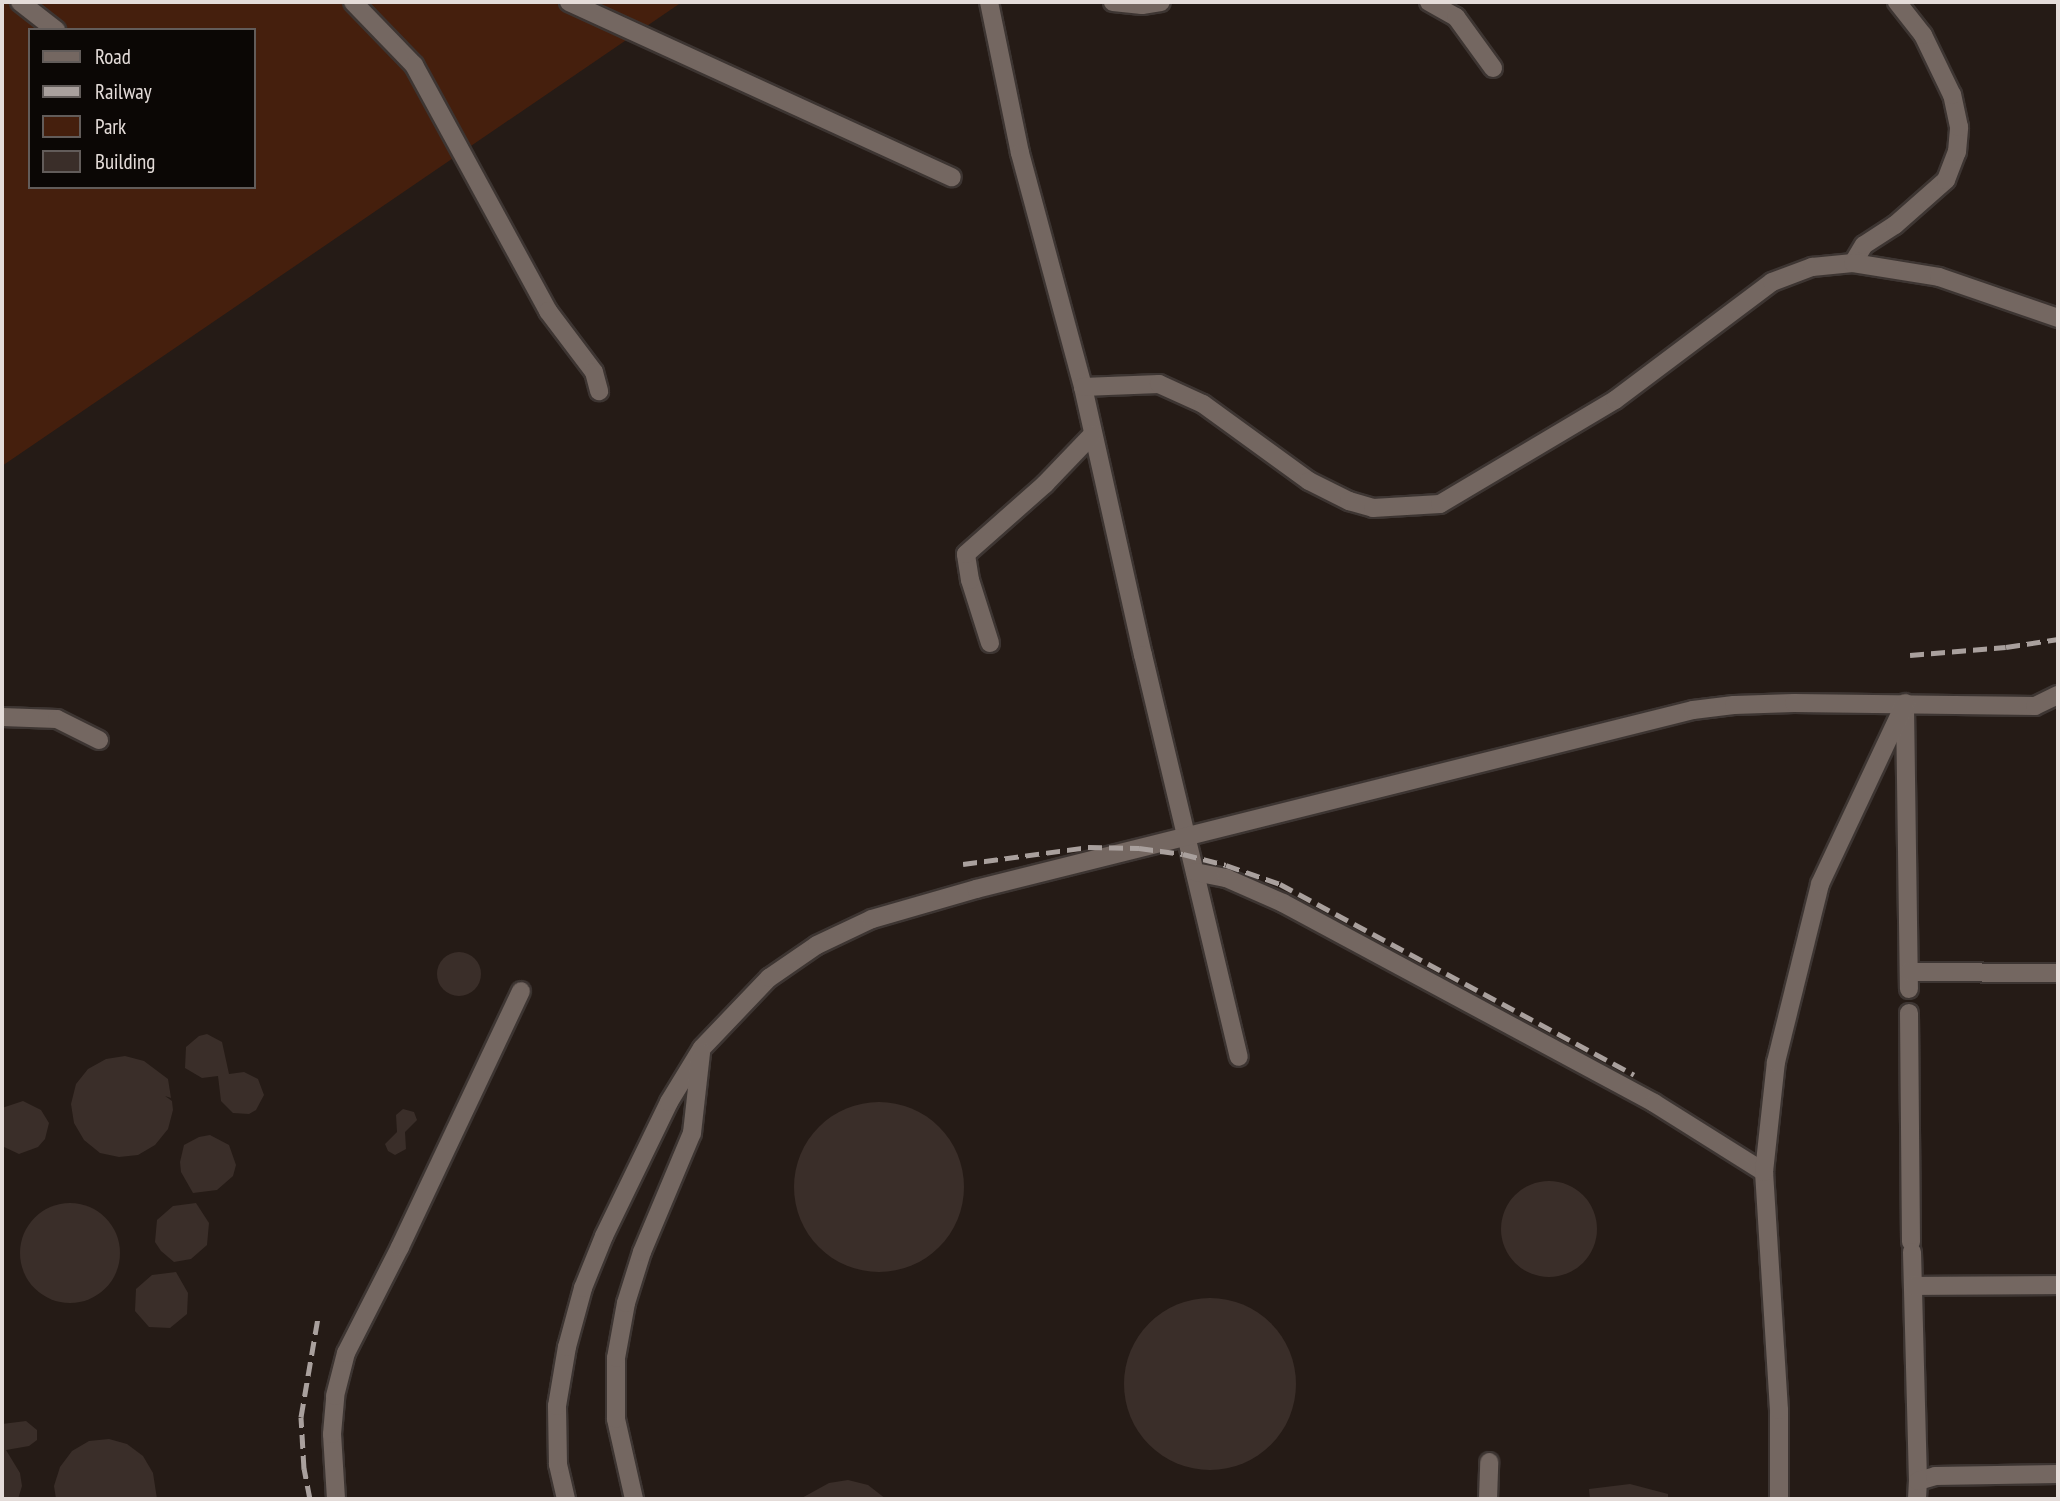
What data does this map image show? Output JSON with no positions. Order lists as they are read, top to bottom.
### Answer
{
  "legend": [
    "Road",
    "Railway",
    "Park",
    "Building"
  ]
}
